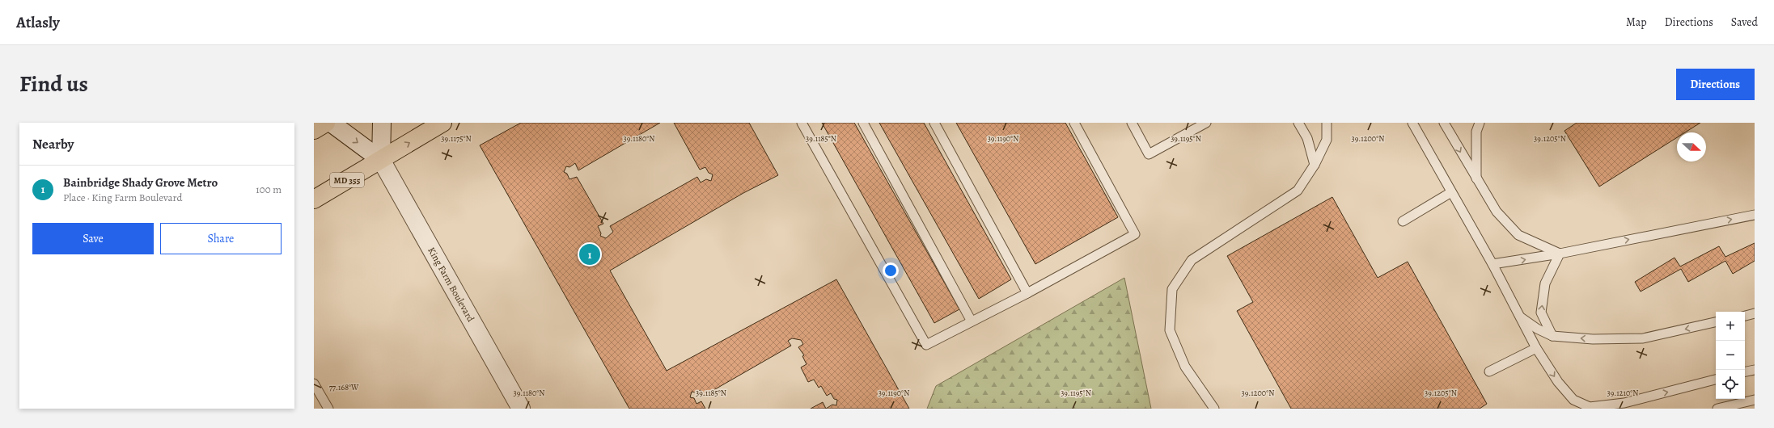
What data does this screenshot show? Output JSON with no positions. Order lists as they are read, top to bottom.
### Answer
{
  "streets": {
    "main road": ["MD 355"],
    "street": ["King Farm Boulevard"]
  },
  "crossings": [
    ["MD 355", "King Farm Boulevard"]
  ],
  "north": "right",
  "page": {
    "header": "Atlasly",
    "nav": ["Map", "Directions", "Saved"],
    "title": "Find us",
    "buttons": [
      "Directions",
      ["Save", "Share"]
    ],
    "heading": "Nearby",
    "list": [
      {
        "mark": "1",
        "name": "Bainbridge Shady Grove Metro",
        "note": "Place · King Farm Boulevard",
        "value": "100 m"
      }
    ],
    "pins": "1",
    "map_buttons": ["+", "−"]
  },
  "coordinates": [
    "39.1175°N",
    "39.1180°N",
    "39.1185°N",
    "39.1190°N",
    "39.1195°N",
    "39.1200°N",
    "39.1205°N",
    "77.168°W",
    "39.1210°N"
  ]
}
